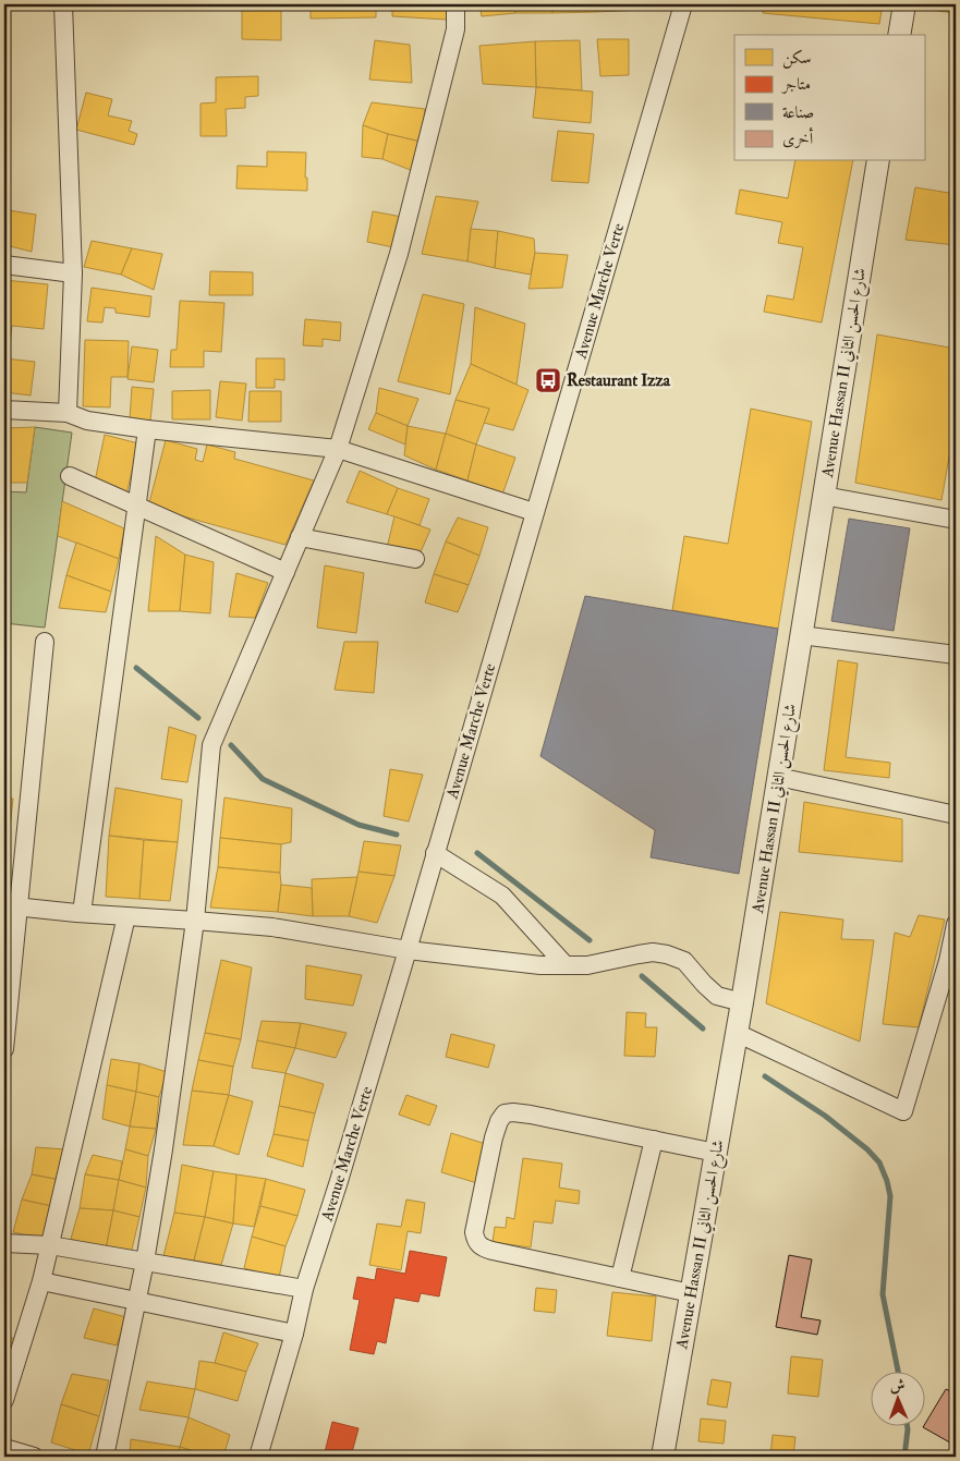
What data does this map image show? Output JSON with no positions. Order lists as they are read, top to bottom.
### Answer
{
  "streets": {
    "street": ["Avenue Marche Verte", "Avenue Hassan II شارع الحسن الثاني"]
  },
  "places": {
    "bus stop": ["Restaurant Izza"]
  },
  "legend": [
    "سكن",
    "متاجر",
    "صناعة",
    "أخرى"
  ],
  "north": "top"
}
